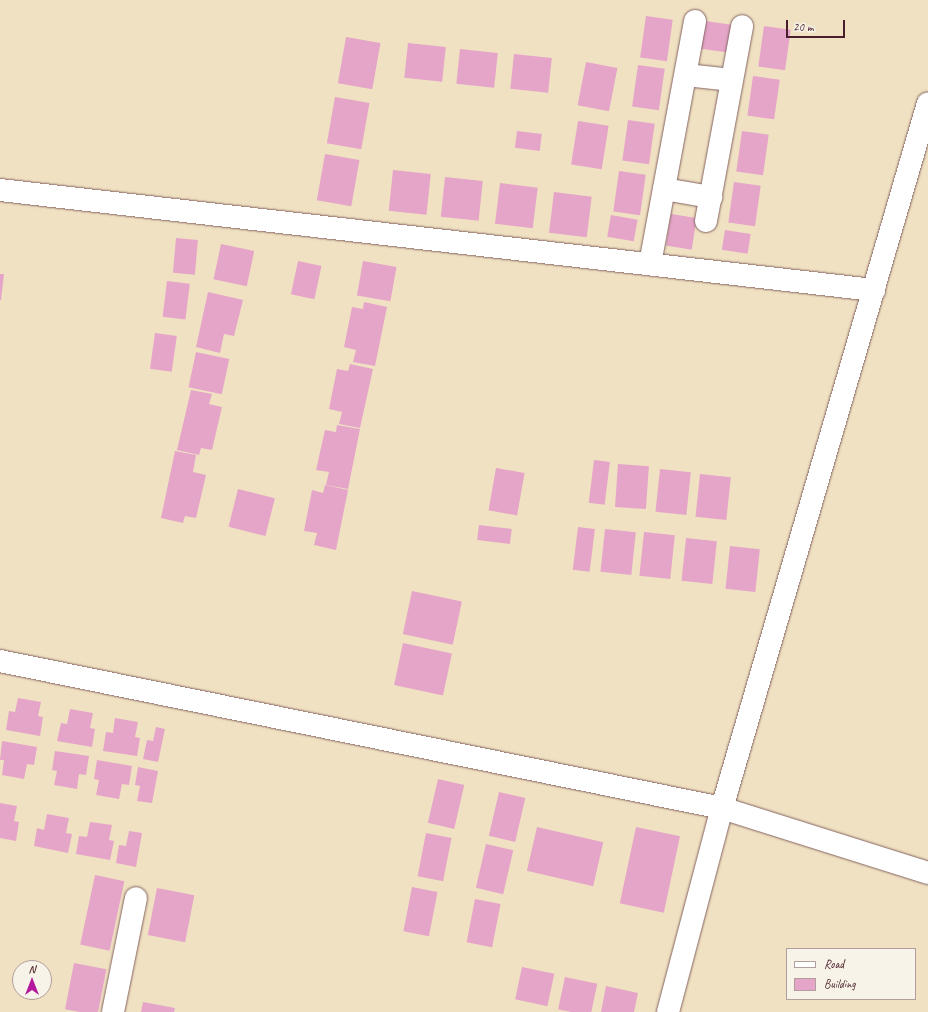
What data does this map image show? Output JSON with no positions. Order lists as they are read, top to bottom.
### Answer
{
  "legend": ["Road", "Building"],
  "scale_bar": "20 m",
  "north": "top"
}
